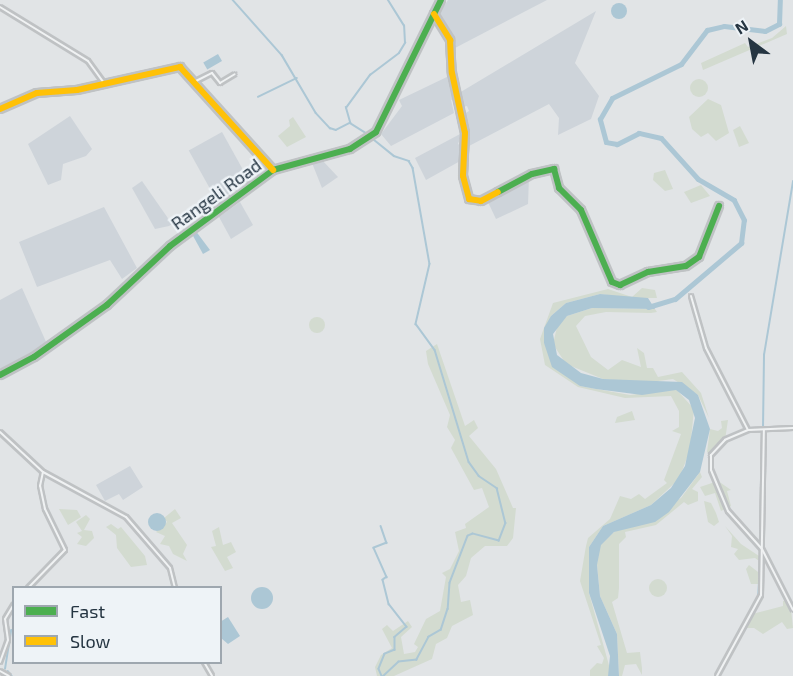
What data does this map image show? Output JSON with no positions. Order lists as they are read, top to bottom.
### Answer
{
  "streets": {
    "street": ["Rangeli Road"]
  },
  "legend": ["Fast", "Slow"],
  "north": "top left"
}
